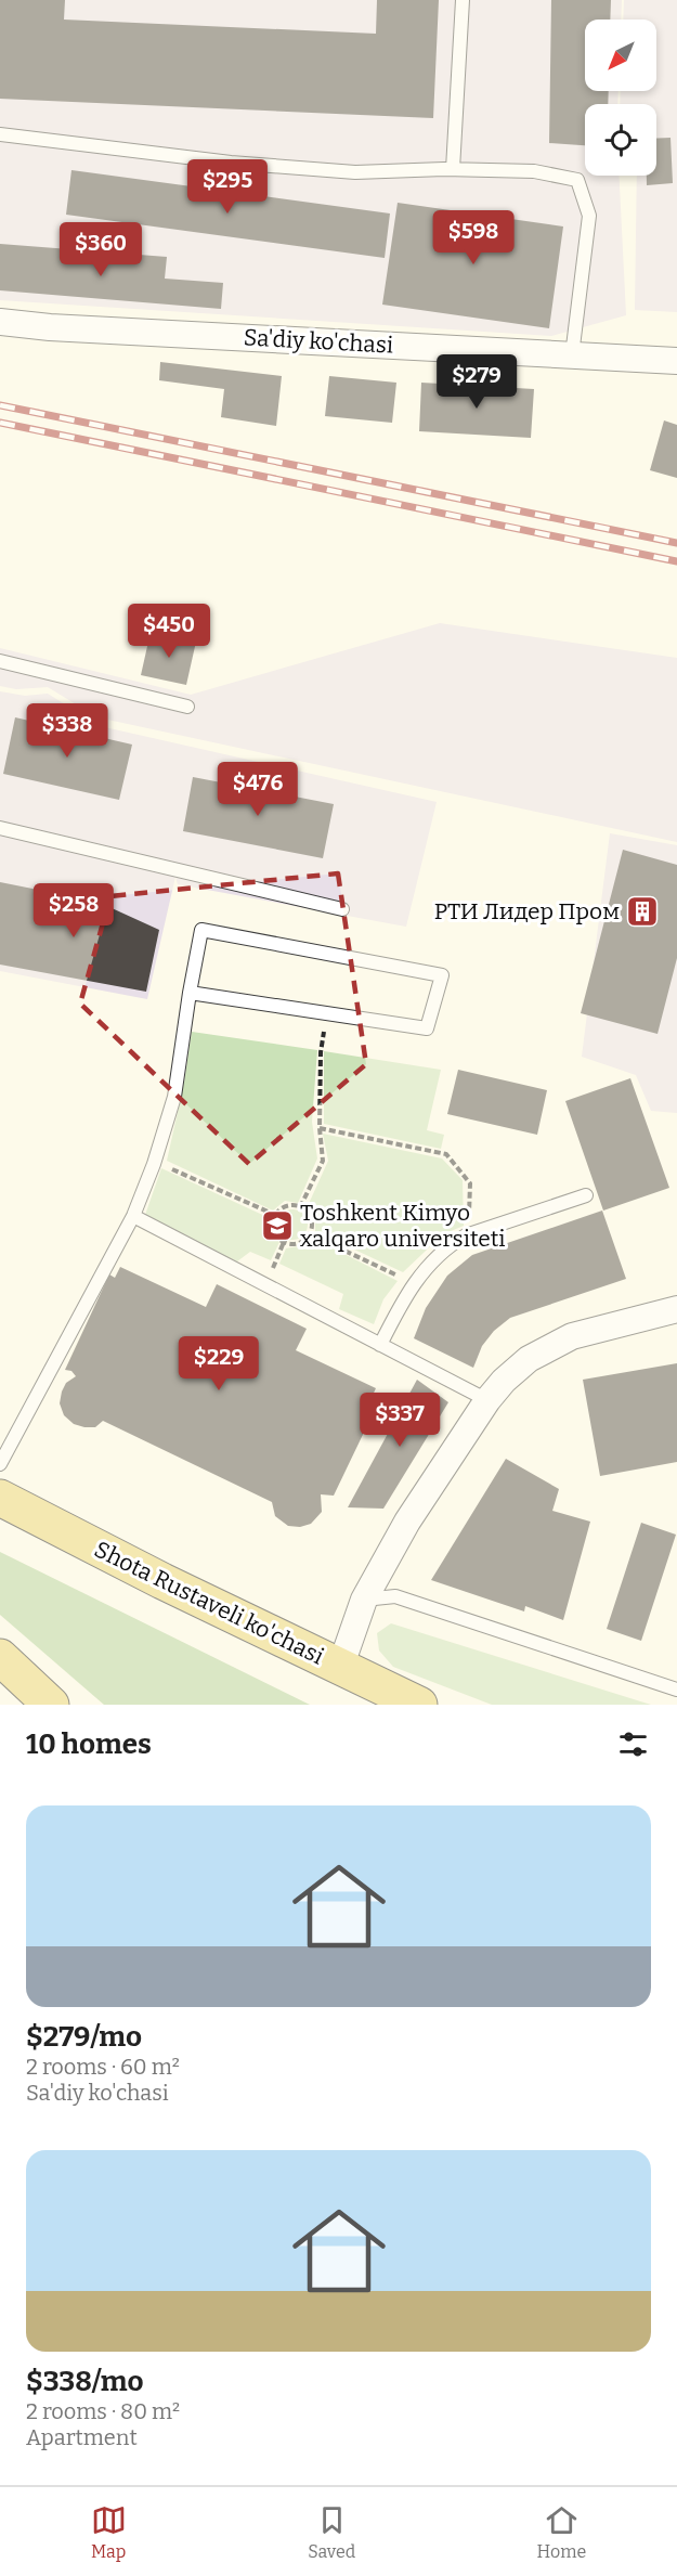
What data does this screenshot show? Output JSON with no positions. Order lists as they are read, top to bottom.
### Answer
{
  "streets": {
    "main road": ["Shota Rustaveli ko'chasi"],
    "street": ["Sa'diy ko'chasi"]
  },
  "places": {
    "building": ["РТИ Лидер Пром"],
    "school or university": ["Toshkent Kimyo xalqaro universiteti"]
  },
  "north": "bottom left",
  "page": {
    "price": [
      "$295",
      "$598",
      "$360",
      "$279",
      "$450",
      "$338",
      "$476",
      "$258",
      "$229",
      "$337"
    ],
    "heading": "10 homes",
    "list": [
      {
        "name": "$279/mo",
        "note": "2 rooms · 60 m² · Sa'diy ko'chasi"
      },
      {
        "name": "$338/mo",
        "note": "2 rooms · 80 m² · Apartment"
      }
    ],
    "tabs": ["Map", "Saved", "Home"]
  }
}
